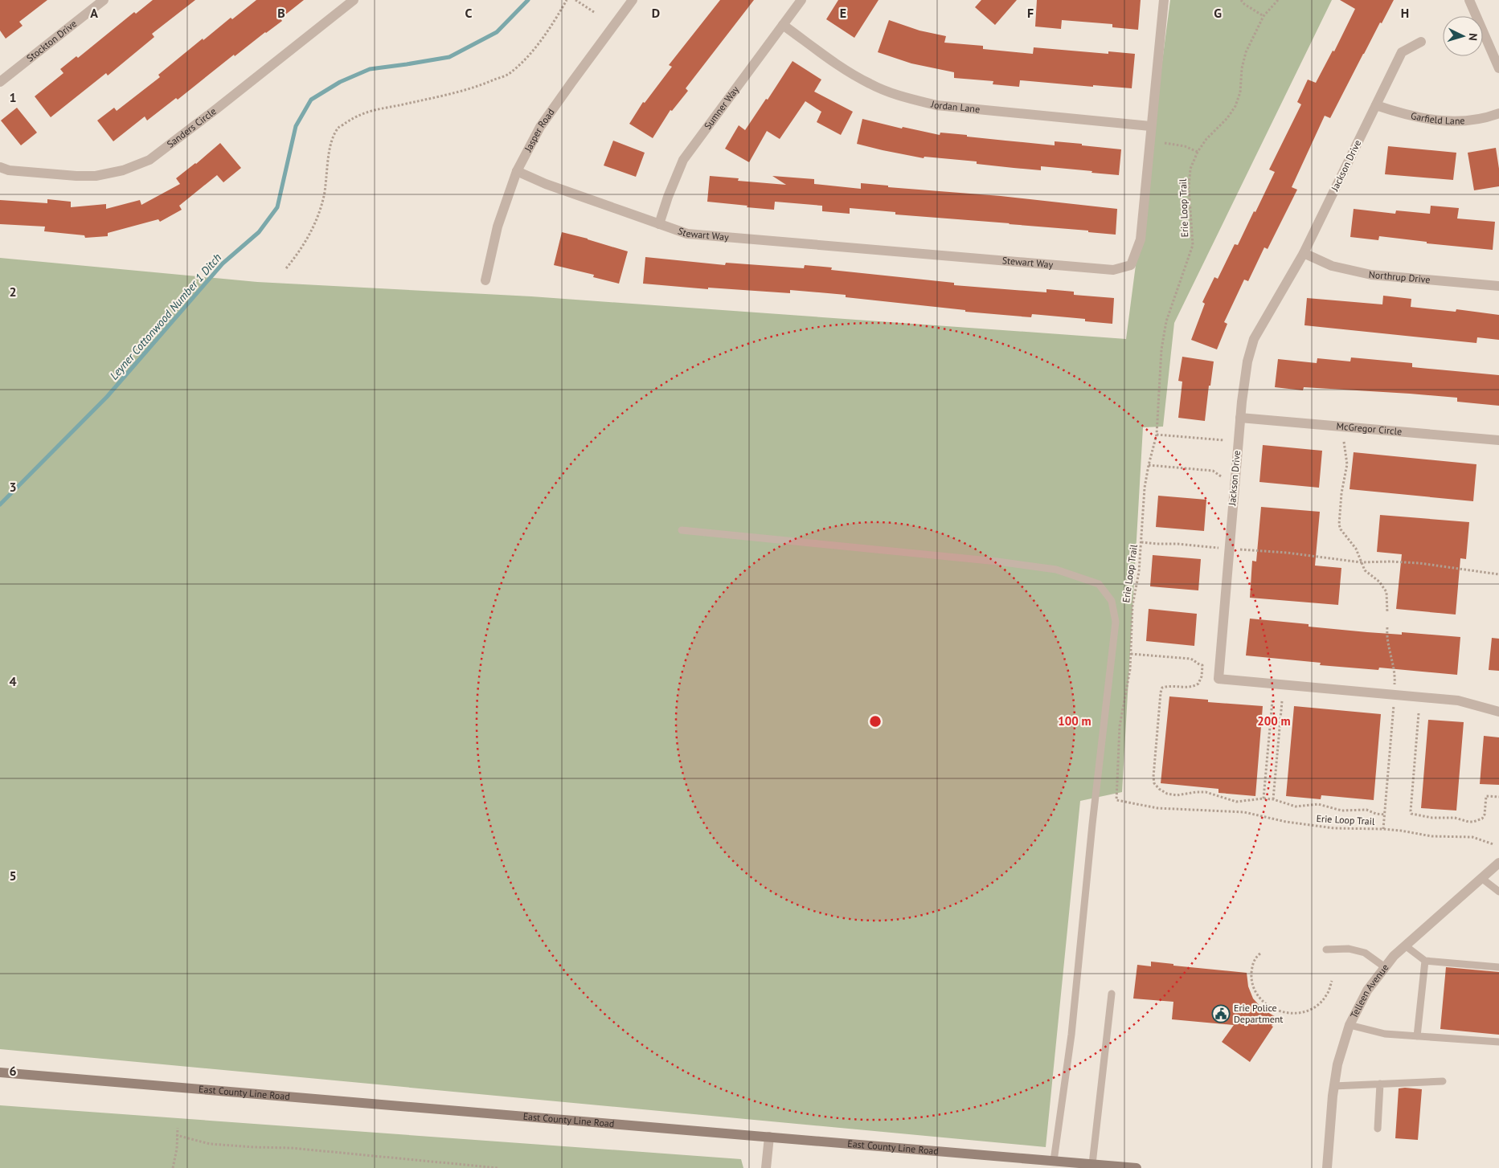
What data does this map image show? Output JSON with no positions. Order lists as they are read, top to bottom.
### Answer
{
  "streets": {
    "main road": ["East County Line Road"],
    "street": [
      "Stockton Drive",
      "Jordan Lane",
      "Sumner Way",
      "Garfield Lane",
      "Sanders Circle",
      "Jasper Road",
      "Jackson Drive",
      "Stewart Way",
      "Northrup Drive",
      "McGregor Circle",
      "Telleen Avenue"
    ],
    "path": ["Erie Loop Trail"]
  },
  "crossings": [
    ["Jordan Lane", "Sumner Way"],
    ["Jordan Lane", "Stewart Way"],
    ["Sumner Way", "Stewart Way"],
    ["Garfield Lane", "Jackson Drive"],
    ["Jackson Drive", "Northrup Drive"],
    ["Jackson Drive", "McGregor Circle"]
  ],
  "water": ["Leyner Cottonwood Number 1 Ditch"],
  "places": {
    "public building": ["Erie Police Department"]
  },
  "north": "right",
  "grid": {
    "columns": [
      "A",
      "B",
      "C",
      "D",
      "E",
      "F",
      "G",
      "H"
    ],
    "rows": [
      "1",
      "2",
      "3",
      "4",
      "5",
      "6"
    ]
  },
  "rings": ["100 m", "200 m"]
}
